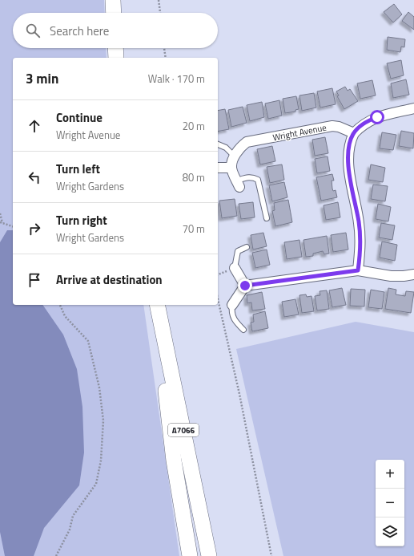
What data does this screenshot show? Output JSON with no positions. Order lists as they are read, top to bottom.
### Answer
{
  "streets": {
    "main road": ["A7066"],
    "street": ["Wright Avenue"]
  },
  "page": {
    "search": "Search here",
    "heading": ["3 min", "Walk · 170 m"],
    "list": [
      ["Continue", "Wright Avenue", "20 m"],
      ["Turn left", "Wright Gardens", "80 m"],
      ["Turn right", "Wright Gardens", "70 m"],
      "Arrive at destination"
    ],
    "map_buttons": ["+", "−"]
  }
}
